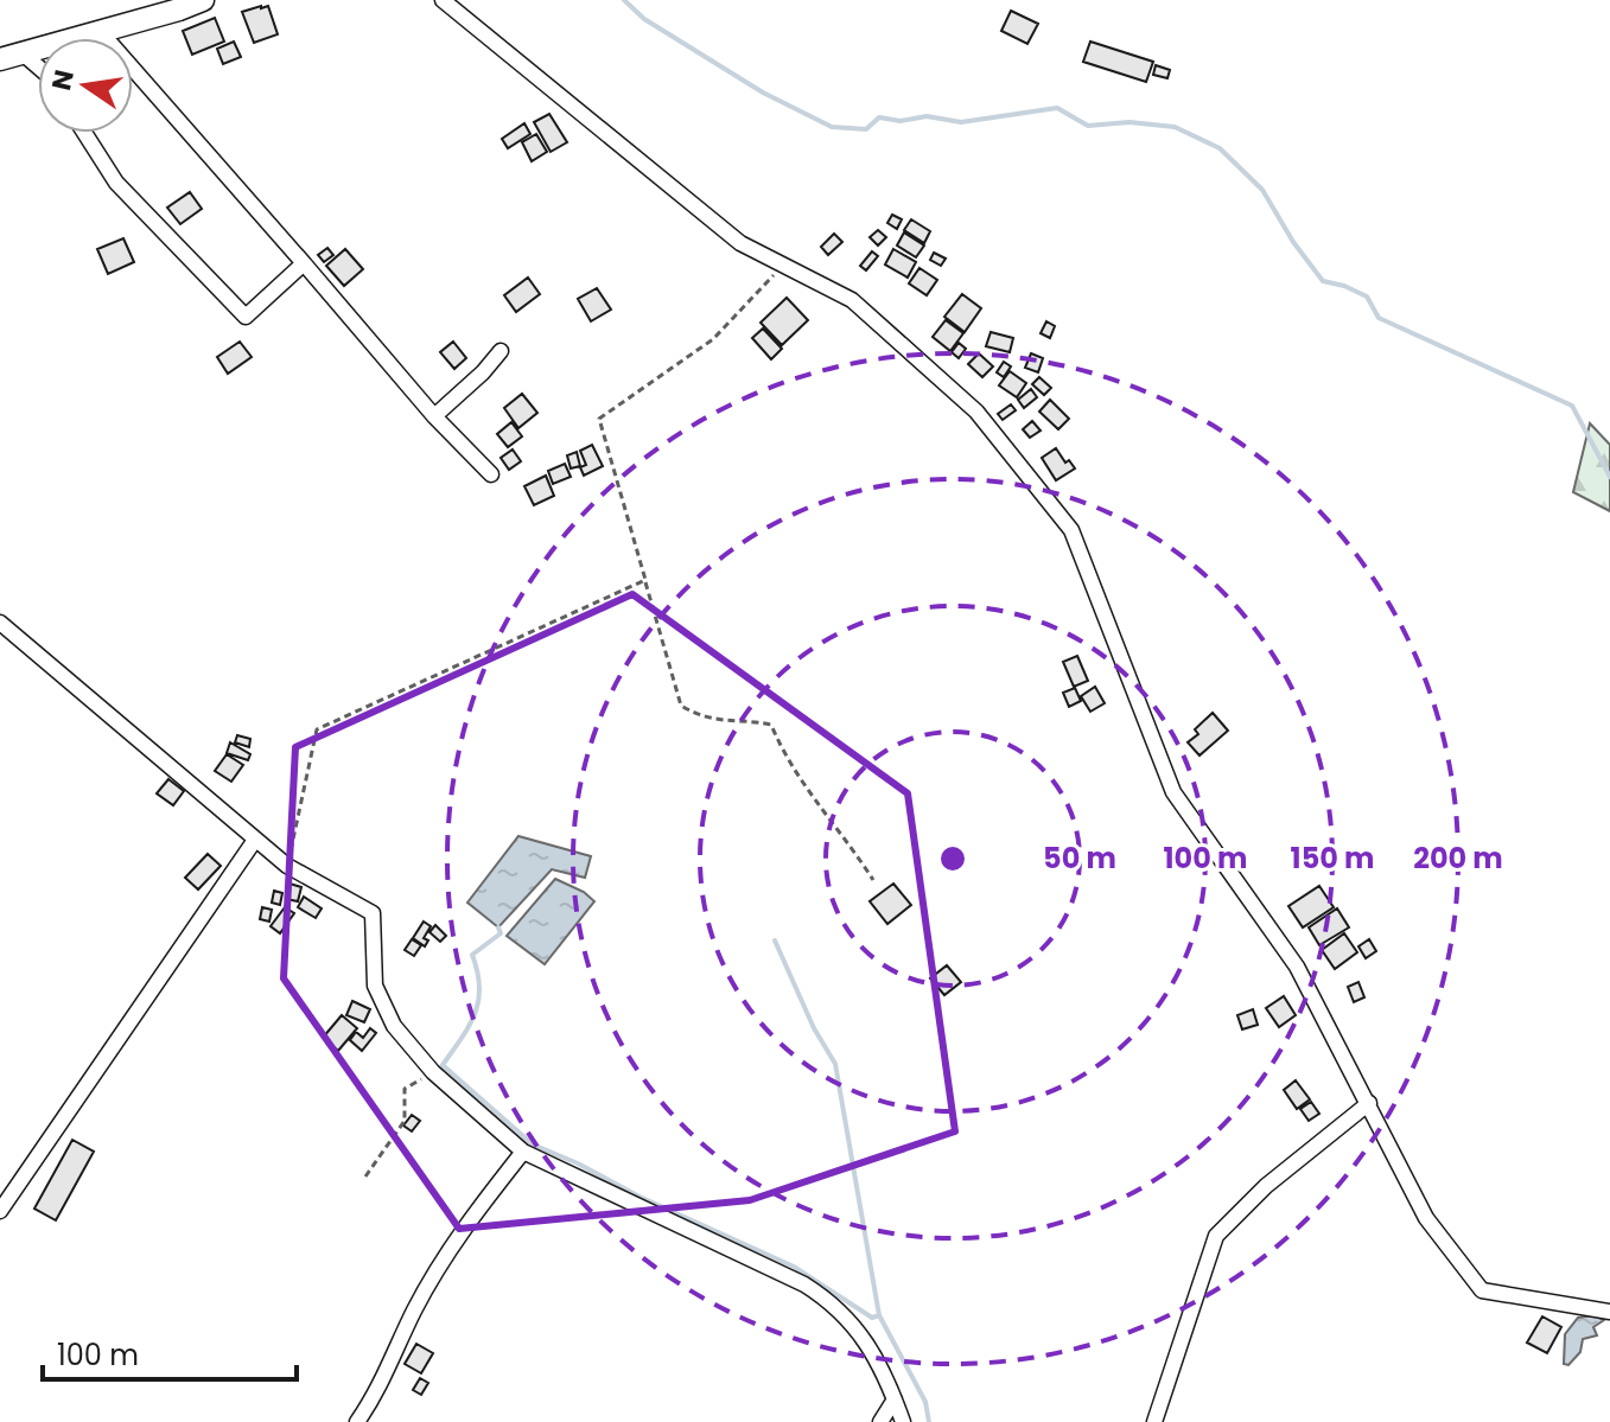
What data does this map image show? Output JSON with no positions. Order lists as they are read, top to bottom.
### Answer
{
  "scale_bar": "100 m",
  "north": "left",
  "rings": [
    "50 m",
    "100 m",
    "150 m",
    "200 m"
  ]
}
